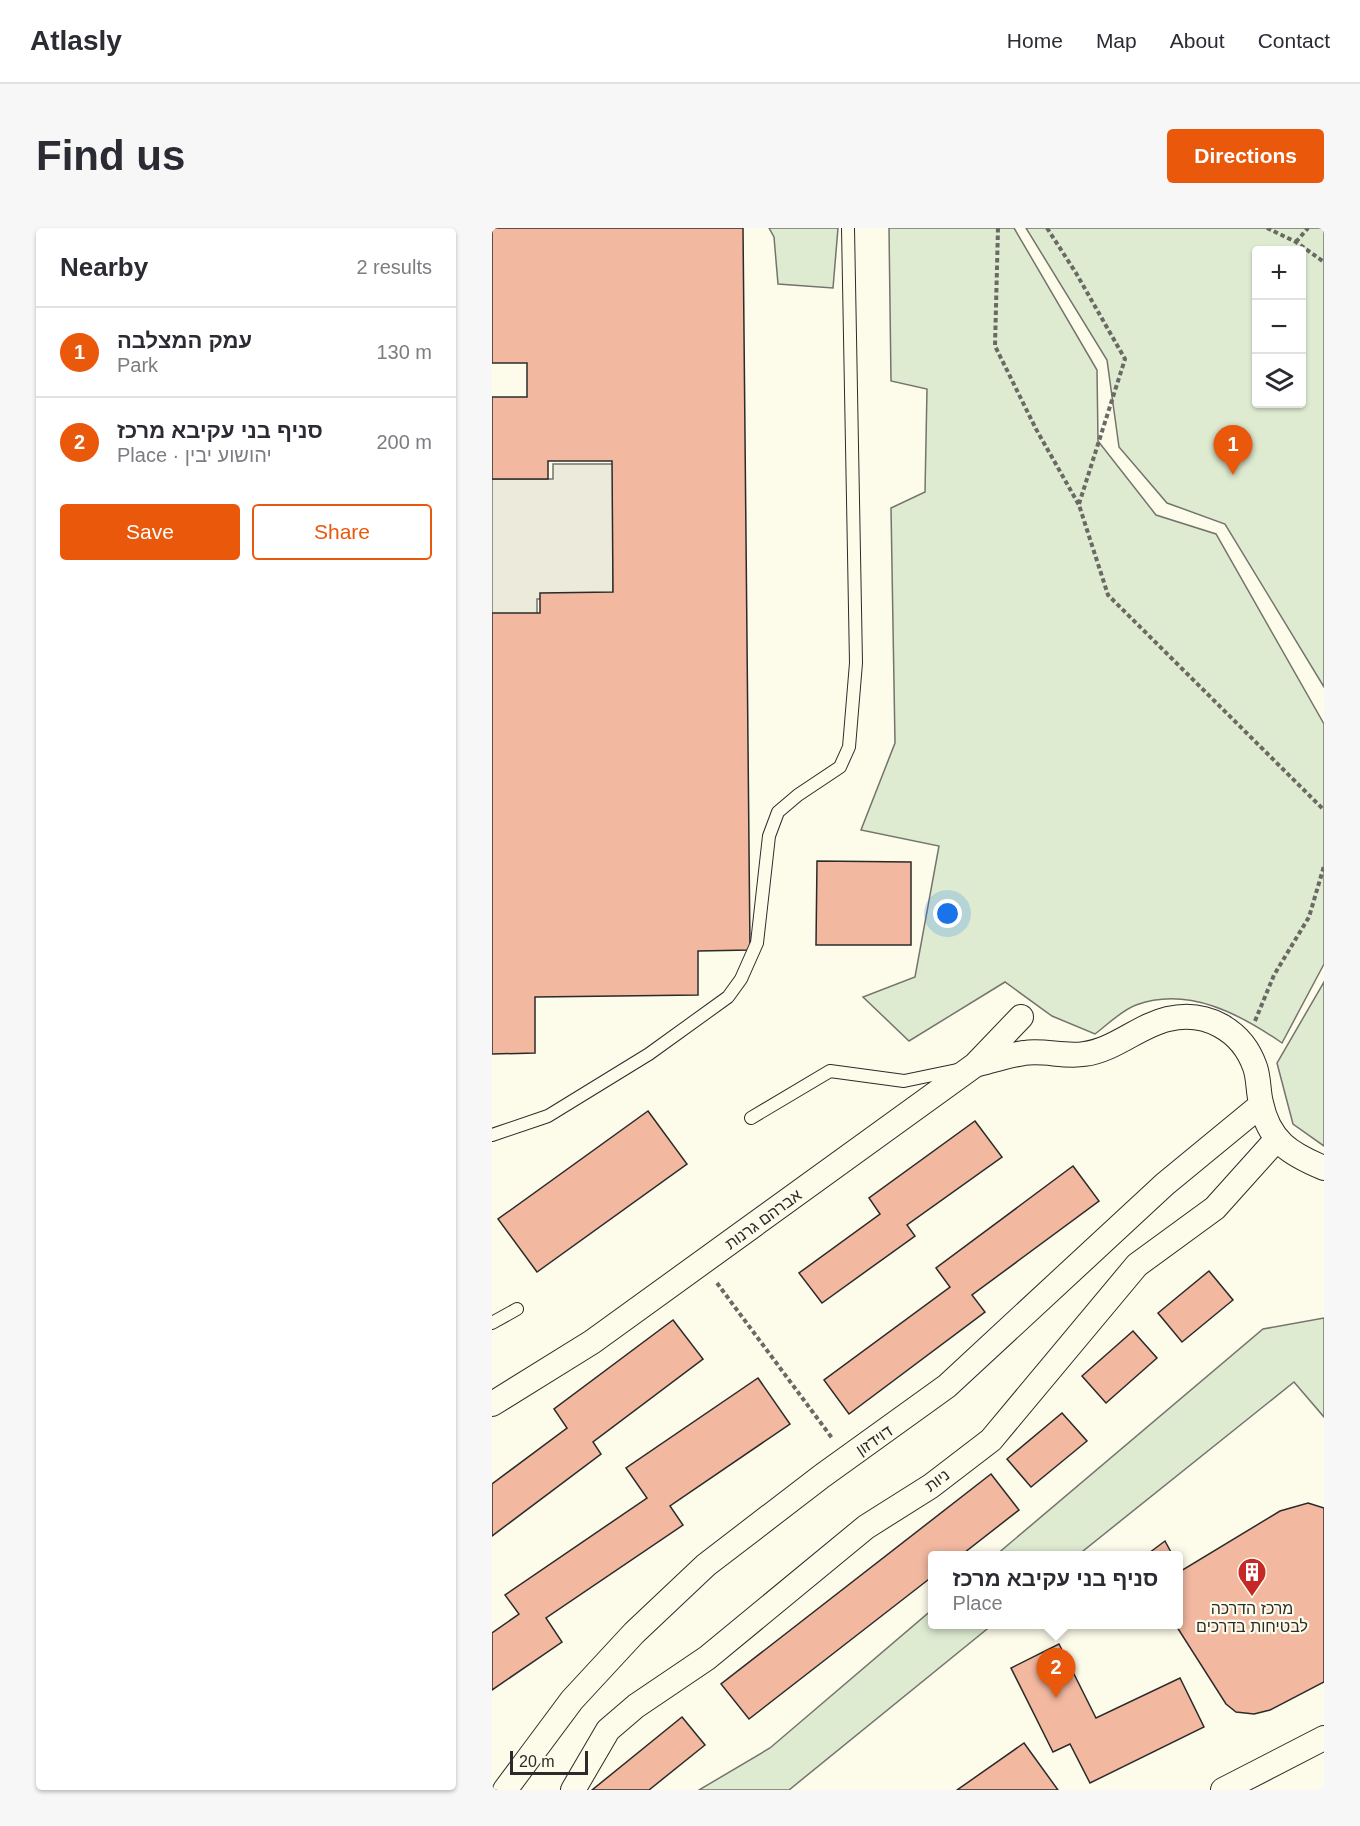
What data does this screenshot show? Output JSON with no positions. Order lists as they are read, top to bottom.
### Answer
{
  "streets": {
    "street": ["אברהם גרנות", "דוידזון", "ניות"]
  },
  "places": {
    "building": ["מרכז הדרכה לבטיחות בדרכים"]
  },
  "scale_bar": "20 m",
  "page": {
    "header": "Atlasly",
    "nav": [
      "Home",
      "Map",
      "About",
      "Contact"
    ],
    "buttons": [
      "Directions",
      ["Save", "Share"]
    ],
    "title": "Find us",
    "heading": ["Nearby", "2 results"],
    "map_buttons": ["+", "−"],
    "list": [
      {
        "mark": "1",
        "name": "עמק המצלבה",
        "note": "Park",
        "value": "130 m"
      },
      {
        "mark": "2",
        "name": "סניף בני עקיבא מרכז",
        "note": "Place · יהושוע יבין",
        "value": "200 m"
      }
    ],
    "pins": ["1", "2"],
    "popup": ["סניף בני עקיבא מרכז", "Place"],
    "scale": "20 m"
  }
}
